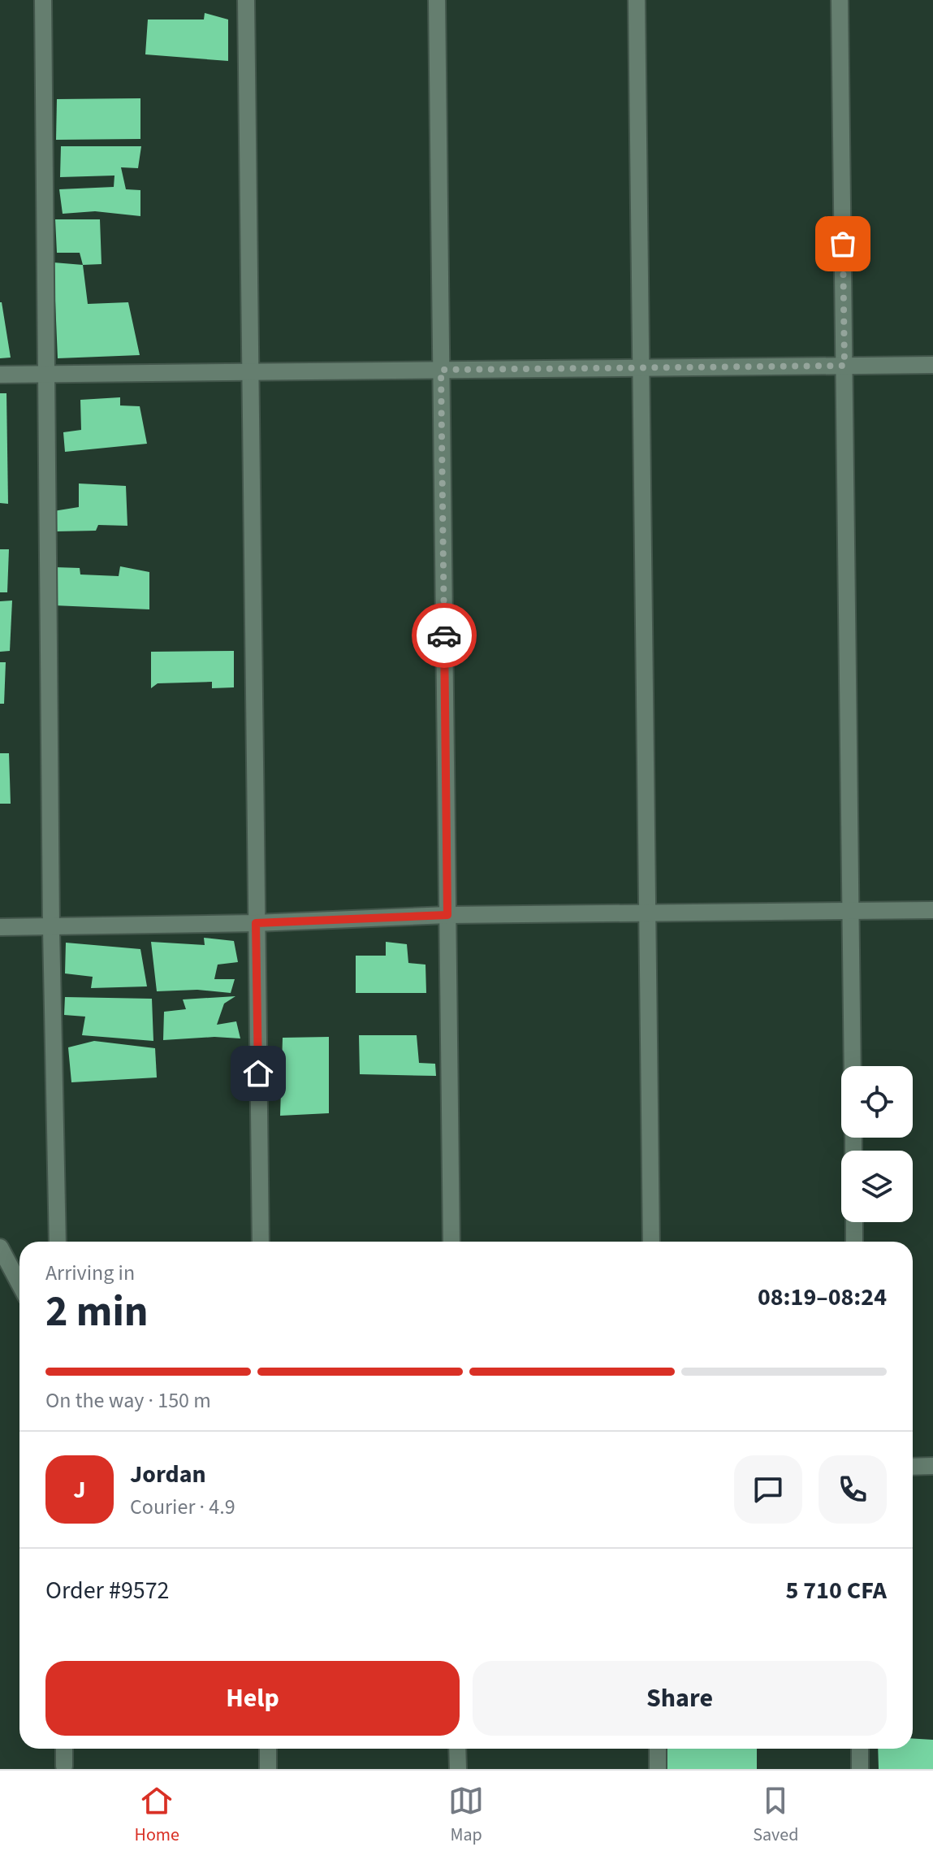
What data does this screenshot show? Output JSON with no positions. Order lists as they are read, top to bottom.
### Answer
{
  "page": {
    "heading": ["2 min", "Arriving in", "08:19–08:24"],
    "panel": [
      "Jordan",
      "Courier · 4.9",
      "Order #9572",
      "5 710 CFA"
    ],
    "bar": "On the way · 150 m",
    "round": "J",
    "buttons": ["Help", "Share"],
    "tabs": ["Home", "Map", "Saved"]
  }
}
